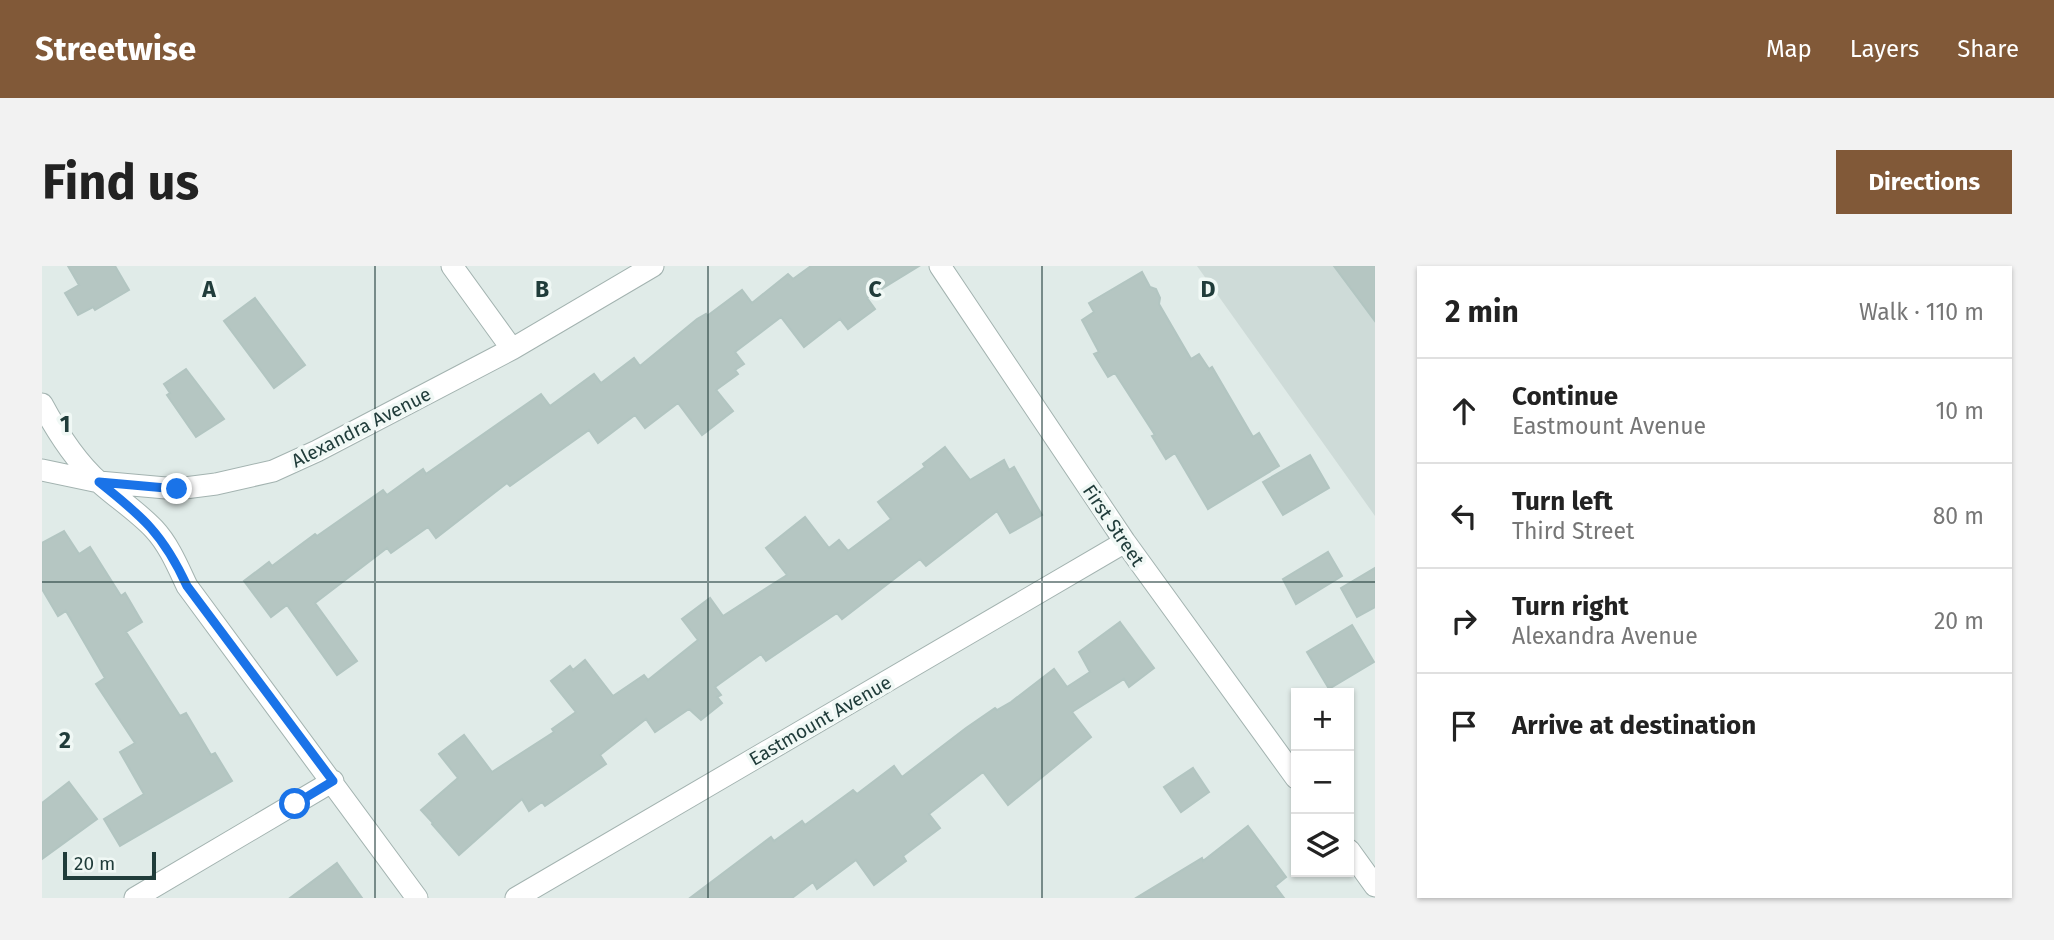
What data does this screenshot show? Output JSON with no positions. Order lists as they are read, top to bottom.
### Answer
{
  "streets": {
    "street": ["Alexandra Avenue", "First Street", "Eastmount Avenue"]
  },
  "crossings": [
    ["First Street", "Eastmount Avenue"]
  ],
  "scale_bar": "20 m",
  "page": {
    "header": "Streetwise",
    "nav": ["Map", "Layers", "Share"],
    "buttons": "Directions",
    "title": "Find us",
    "heading": ["2 min", "Walk · 110 m"],
    "list": [
      ["Continue", "Eastmount Avenue", "10 m"],
      ["Turn left", "Third Street", "80 m"],
      ["Turn right", "Alexandra Avenue", "20 m"],
      "Arrive at destination"
    ],
    "map_buttons": ["+", "−"],
    "scale": "20 m"
  },
  "grid": {
    "columns": [
      "A",
      "B",
      "C",
      "D"
    ],
    "rows": ["1", "2"]
  }
}
